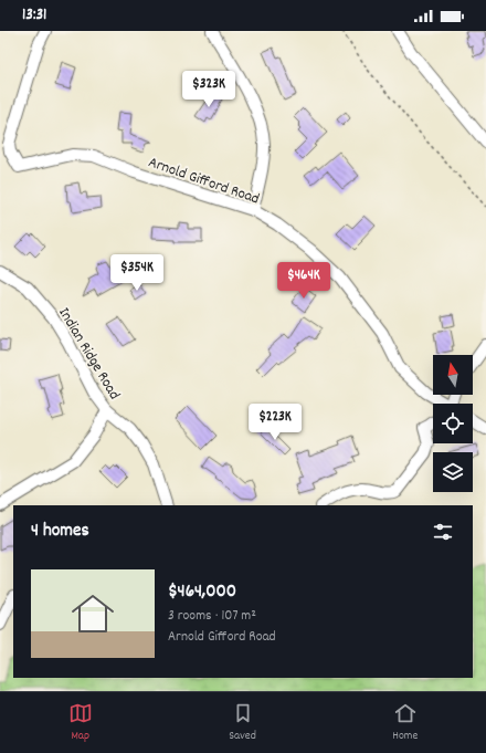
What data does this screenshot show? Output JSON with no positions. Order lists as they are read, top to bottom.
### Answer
{
  "streets": {
    "street": ["Arnold Gifford Road", "Indian Ridge Road"]
  },
  "north": "top",
  "page": {
    "status": "13:31",
    "price": [
      "$323K",
      "$354K",
      "$464K",
      "$223K"
    ],
    "heading": "4 homes",
    "list": [
      {
        "name": "$464,000",
        "note": "3 rooms · 107 m² · Arnold Gifford Road"
      }
    ],
    "tabs": ["Map", "Saved", "Home"]
  }
}
